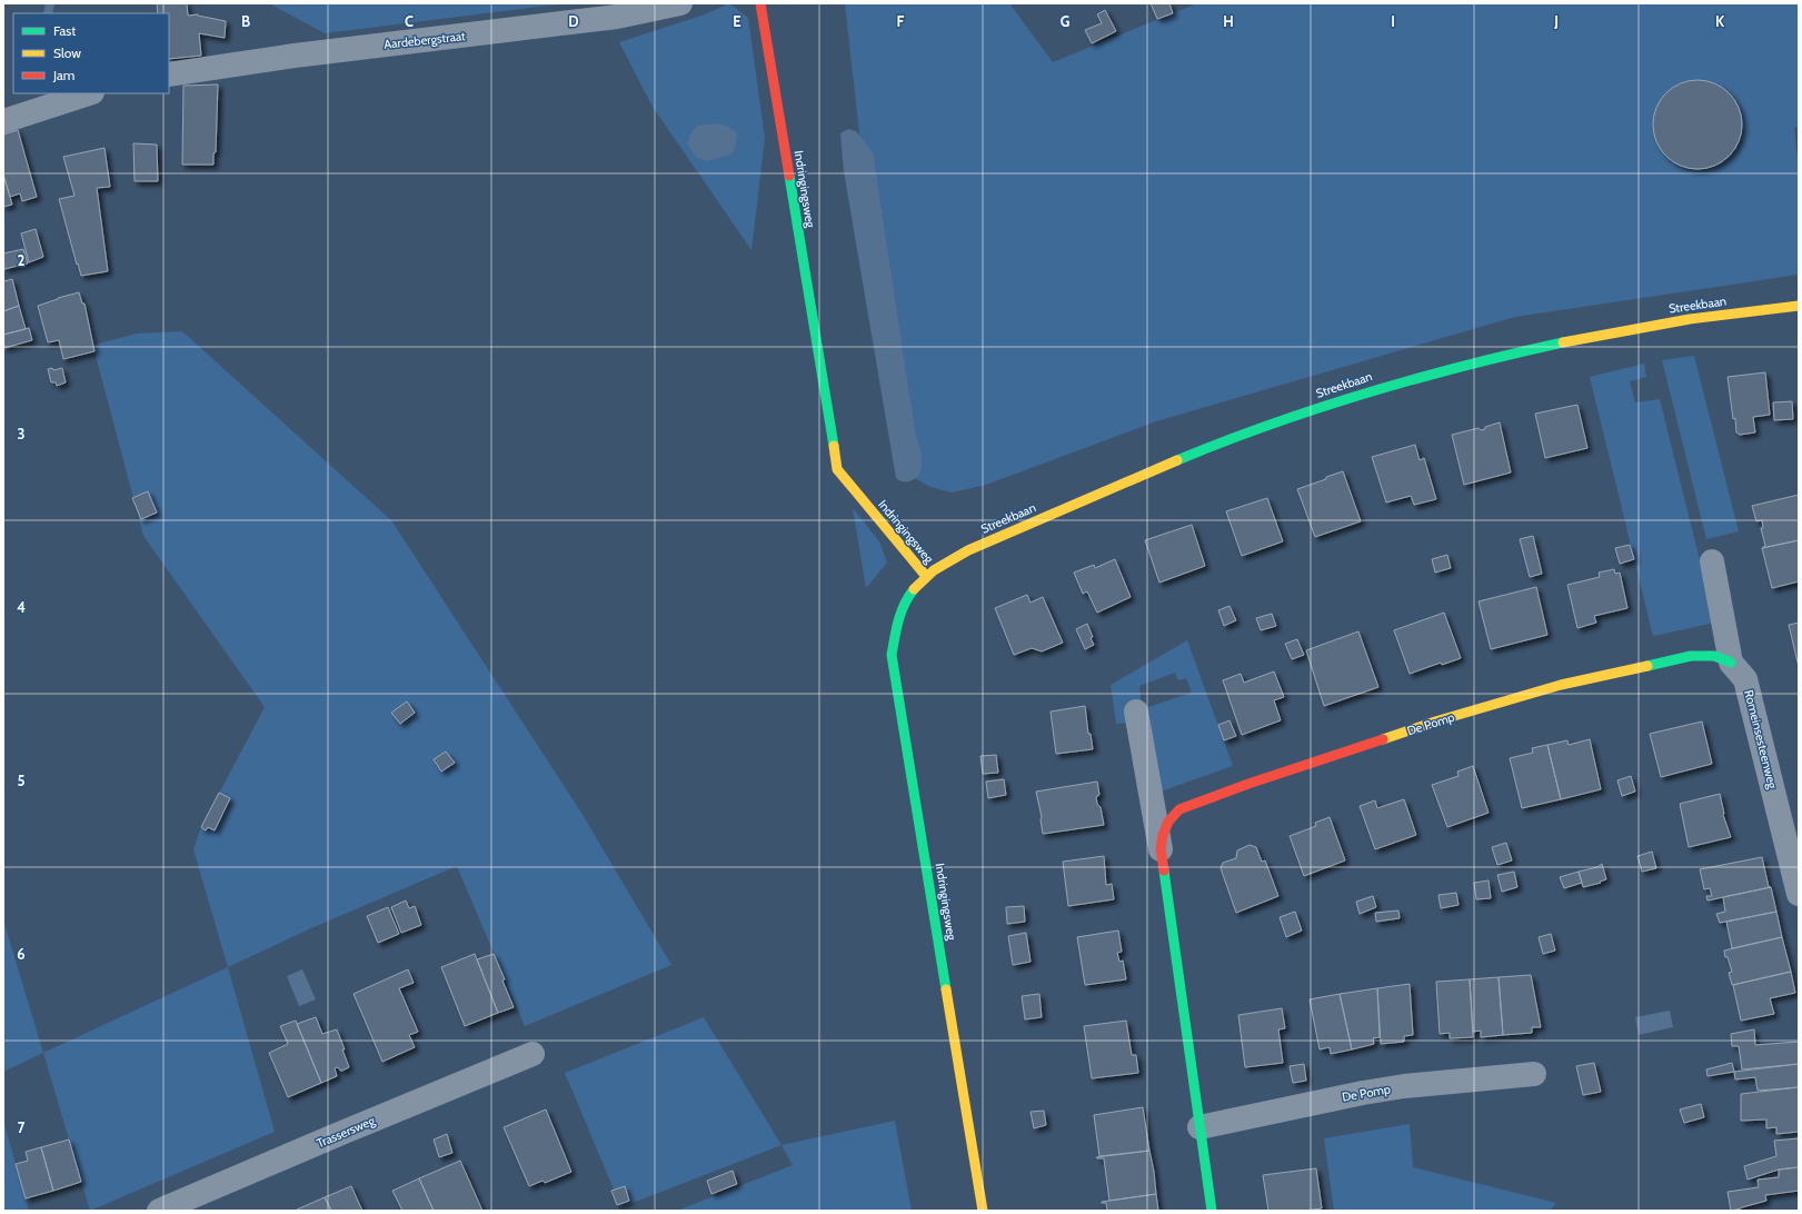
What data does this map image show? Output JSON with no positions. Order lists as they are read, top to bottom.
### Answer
{
  "streets": {
    "street": [
      "Aardebergstraat",
      "Indringingsweg",
      "Streekbaan",
      "De Pomp",
      "Romeinsesteenweg",
      "Trassersweg"
    ]
  },
  "crossings": [
    ["Indringingsweg", "Streekbaan"],
    ["De Pomp", "Romeinsesteenweg"]
  ],
  "legend": ["Fast", "Slow", "Jam"],
  "grid": {
    "columns": [
      "B",
      "C",
      "D",
      "E",
      "F",
      "G",
      "H",
      "I",
      "J",
      "K"
    ],
    "rows": [
      "2",
      "3",
      "4",
      "5",
      "6",
      "7"
    ]
  }
}
